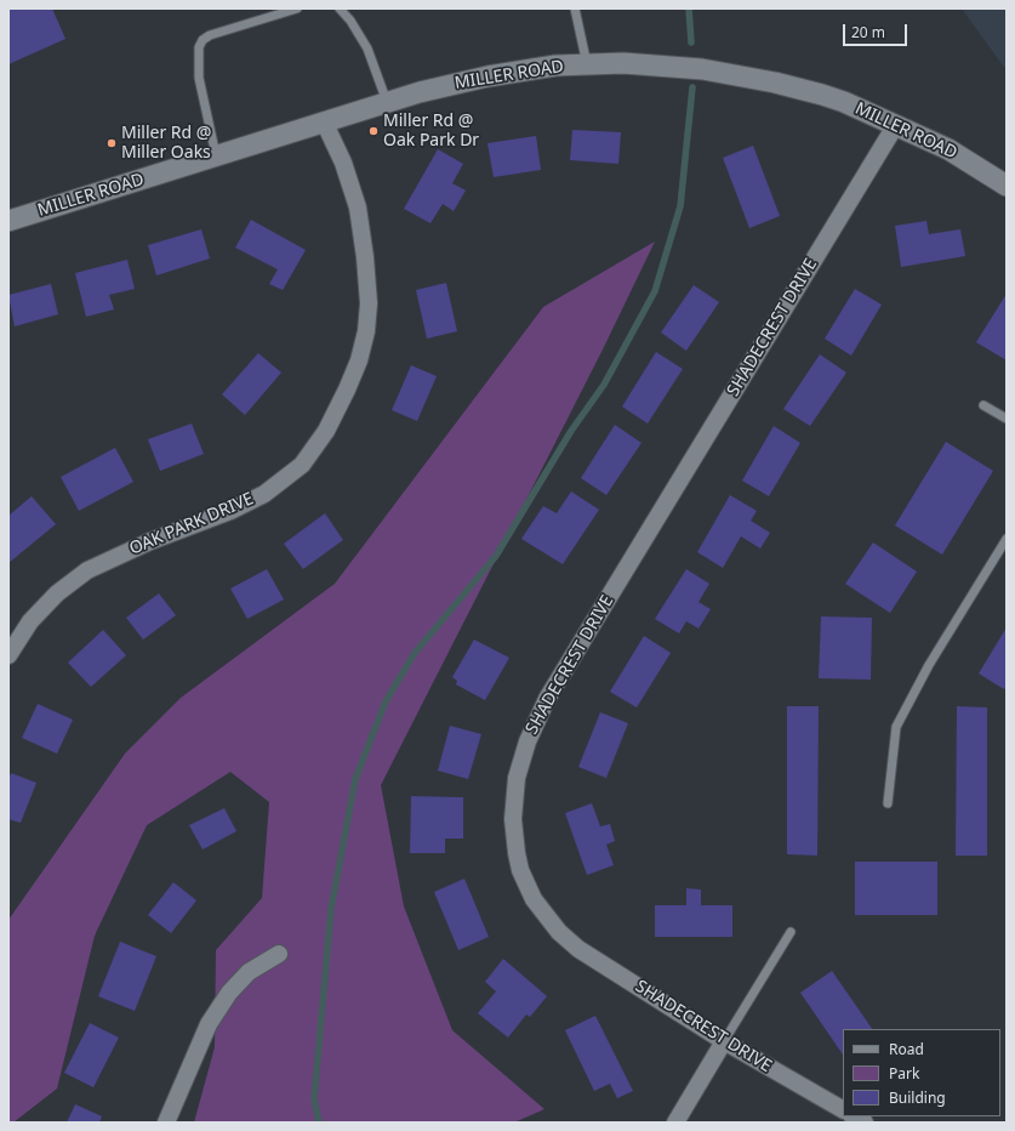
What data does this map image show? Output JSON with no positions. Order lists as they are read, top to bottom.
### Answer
{
  "streets": {
    "street": ["MILLER ROAD", "SHADECREST DRIVE", "OAK PARK DRIVE"]
  },
  "crossings": [
    ["MILLER ROAD", "SHADECREST DRIVE"],
    ["MILLER ROAD", "OAK PARK DRIVE"]
  ],
  "places": ["Miller Rd @ Oak Park Dr", "Miller Rd @ Miller Oaks"],
  "legend": ["Road", "Park", "Building"],
  "scale_bar": "20 m"
}
